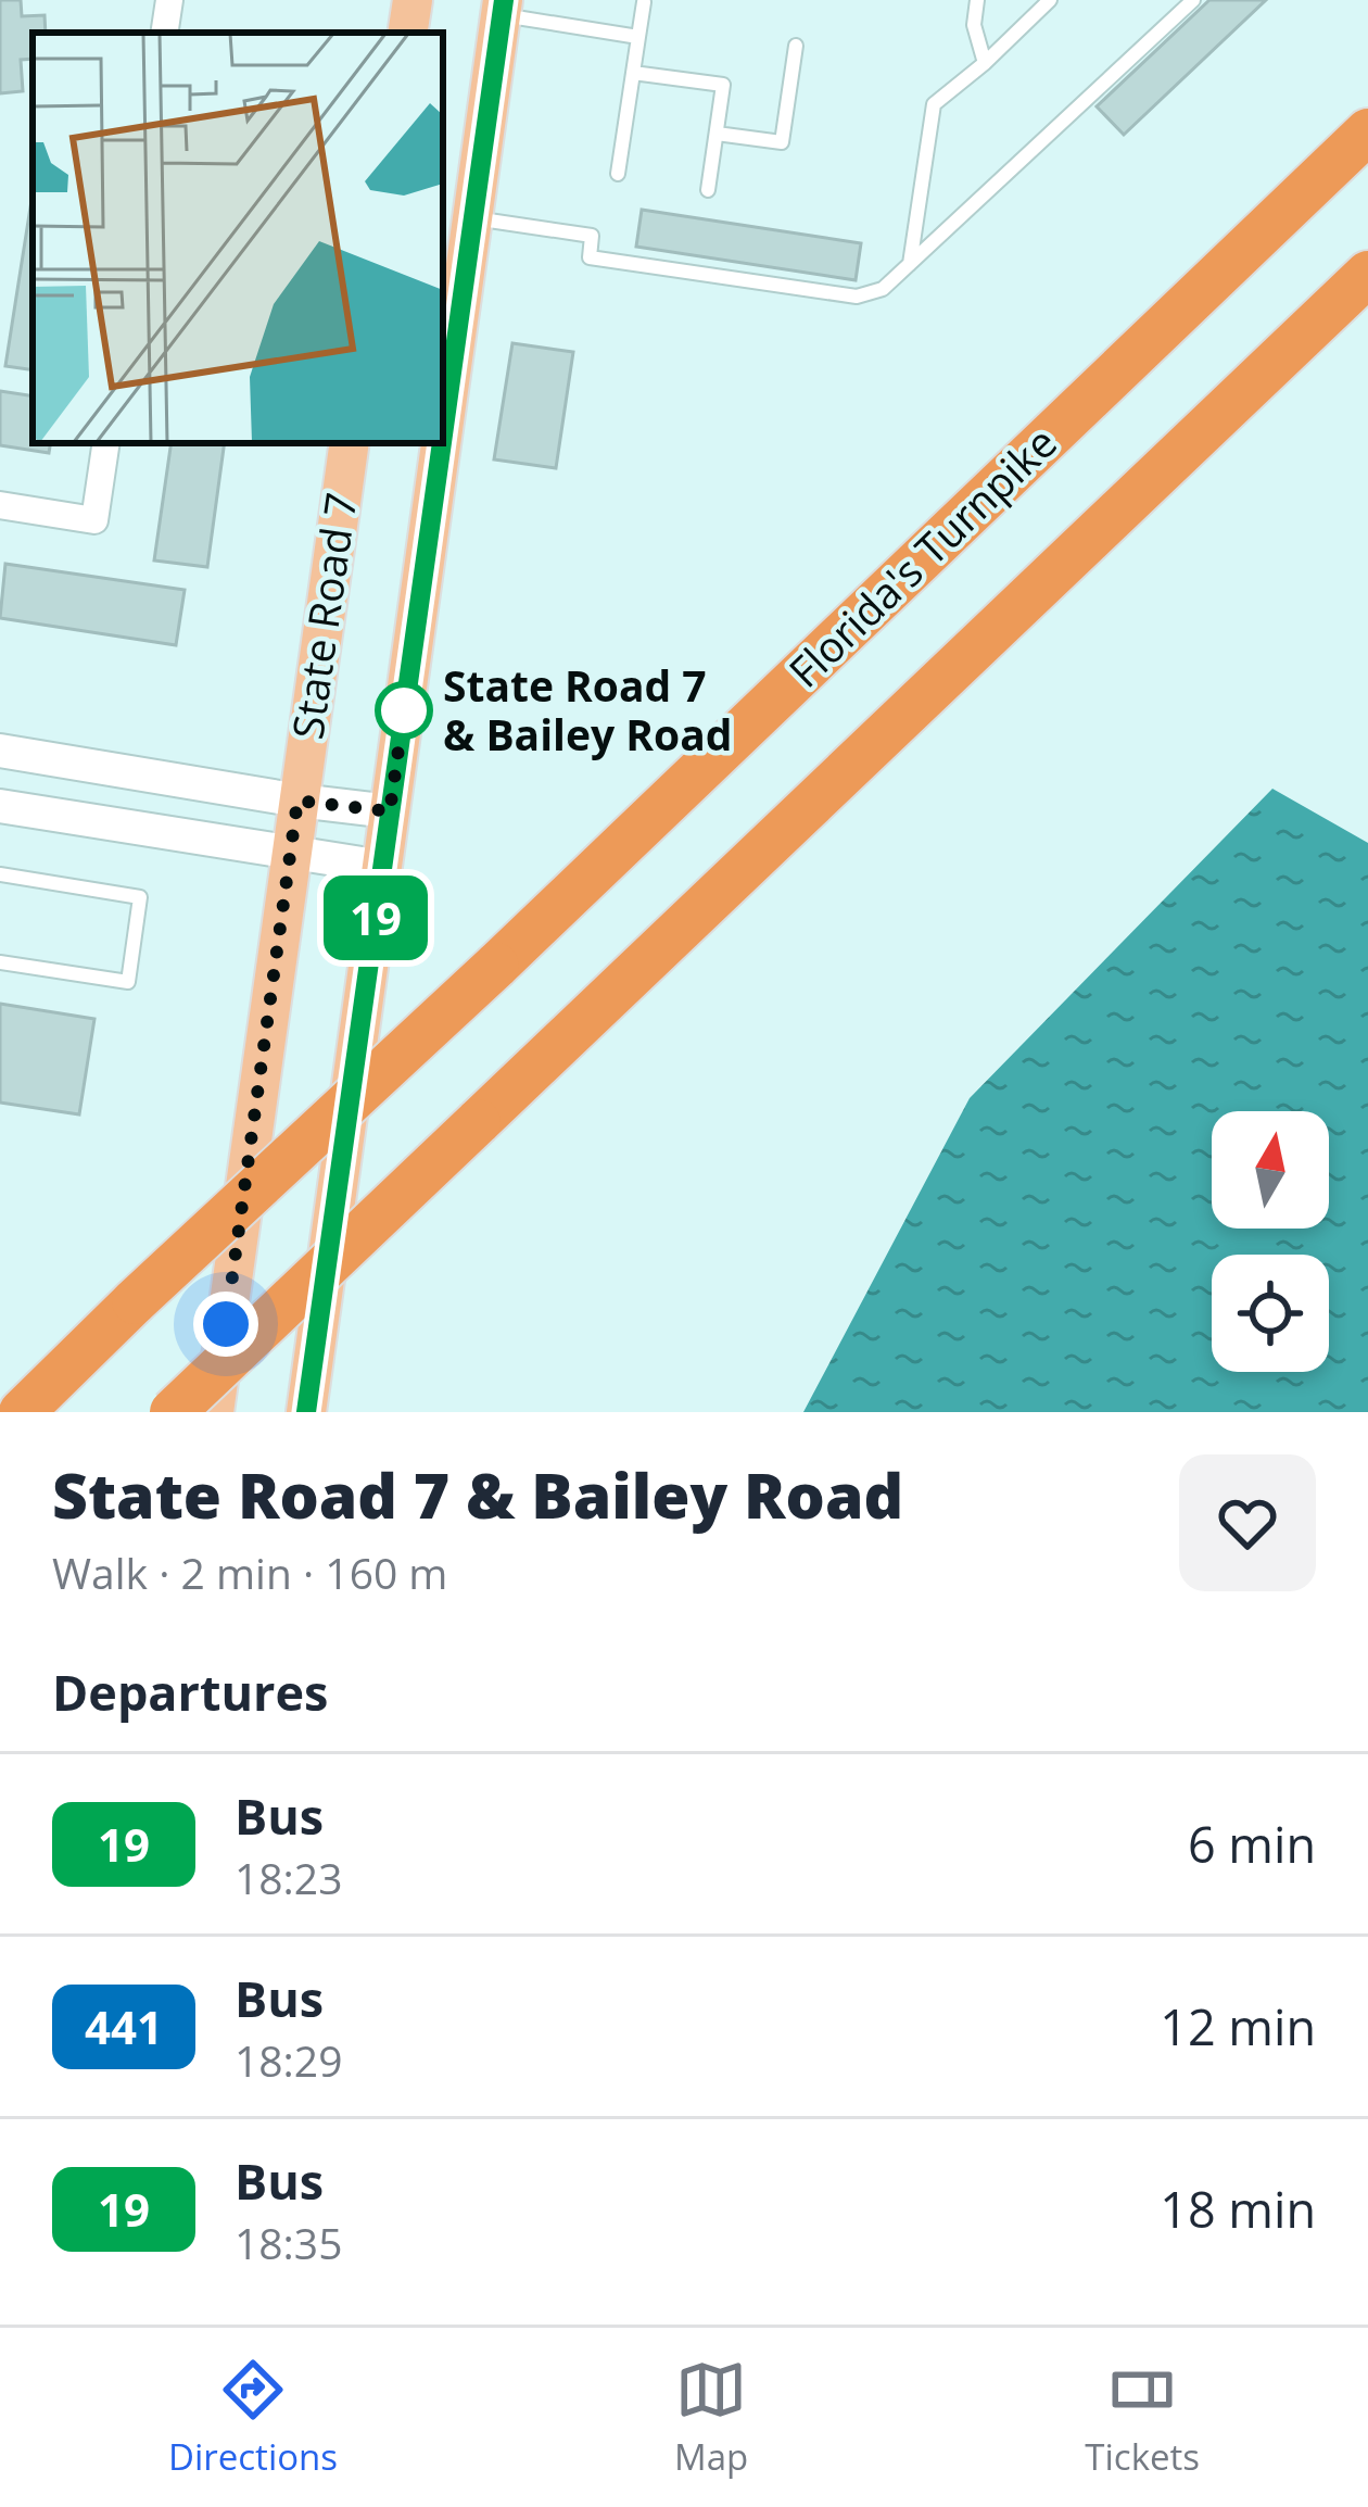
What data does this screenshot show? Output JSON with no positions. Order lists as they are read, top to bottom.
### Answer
{
  "streets": {
    "highway": ["Florida's Turnpike"],
    "main road": ["State Road 7"]
  },
  "places": ["State Road 7 & Bailey Road"],
  "lines": ["bus line 19"],
  "north": "top",
  "page": {
    "on_map": "19",
    "heading": [
      ["State Road 7 & Bailey Road", "Walk · 2 min · 160 m"],
      "Departures"
    ],
    "list": [
      {
        "mark": "19",
        "name": "Bus",
        "note": "18:23",
        "value": "6 min"
      },
      {
        "mark": "441",
        "name": "Bus",
        "note": "18:29",
        "value": "12 min"
      },
      {
        "mark": "19",
        "name": "Bus",
        "note": "18:35",
        "value": "18 min"
      }
    ],
    "tabs": ["Directions", "Map", "Tickets"]
  }
}
